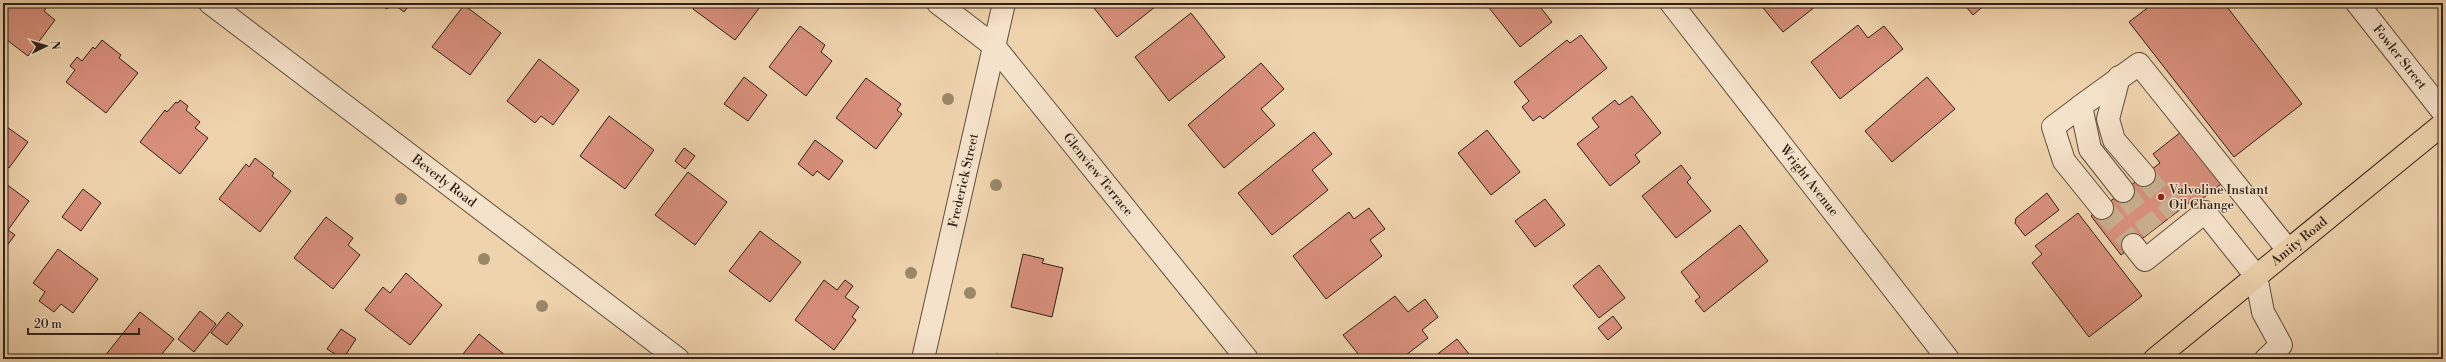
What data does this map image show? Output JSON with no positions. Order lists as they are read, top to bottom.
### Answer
{
  "streets": {
    "main road": ["Amity Road"],
    "street": [
      "Fowler Street",
      "Glenview Terrace",
      "Beverly Road",
      "Frederick Street",
      "Wright Avenue"
    ]
  },
  "crossings": [
    ["Glenview Terrace", "Frederick Street"]
  ],
  "places": ["Valvoline Instant Oil Change"],
  "scale_bar": "20 m",
  "north": "right"
}
